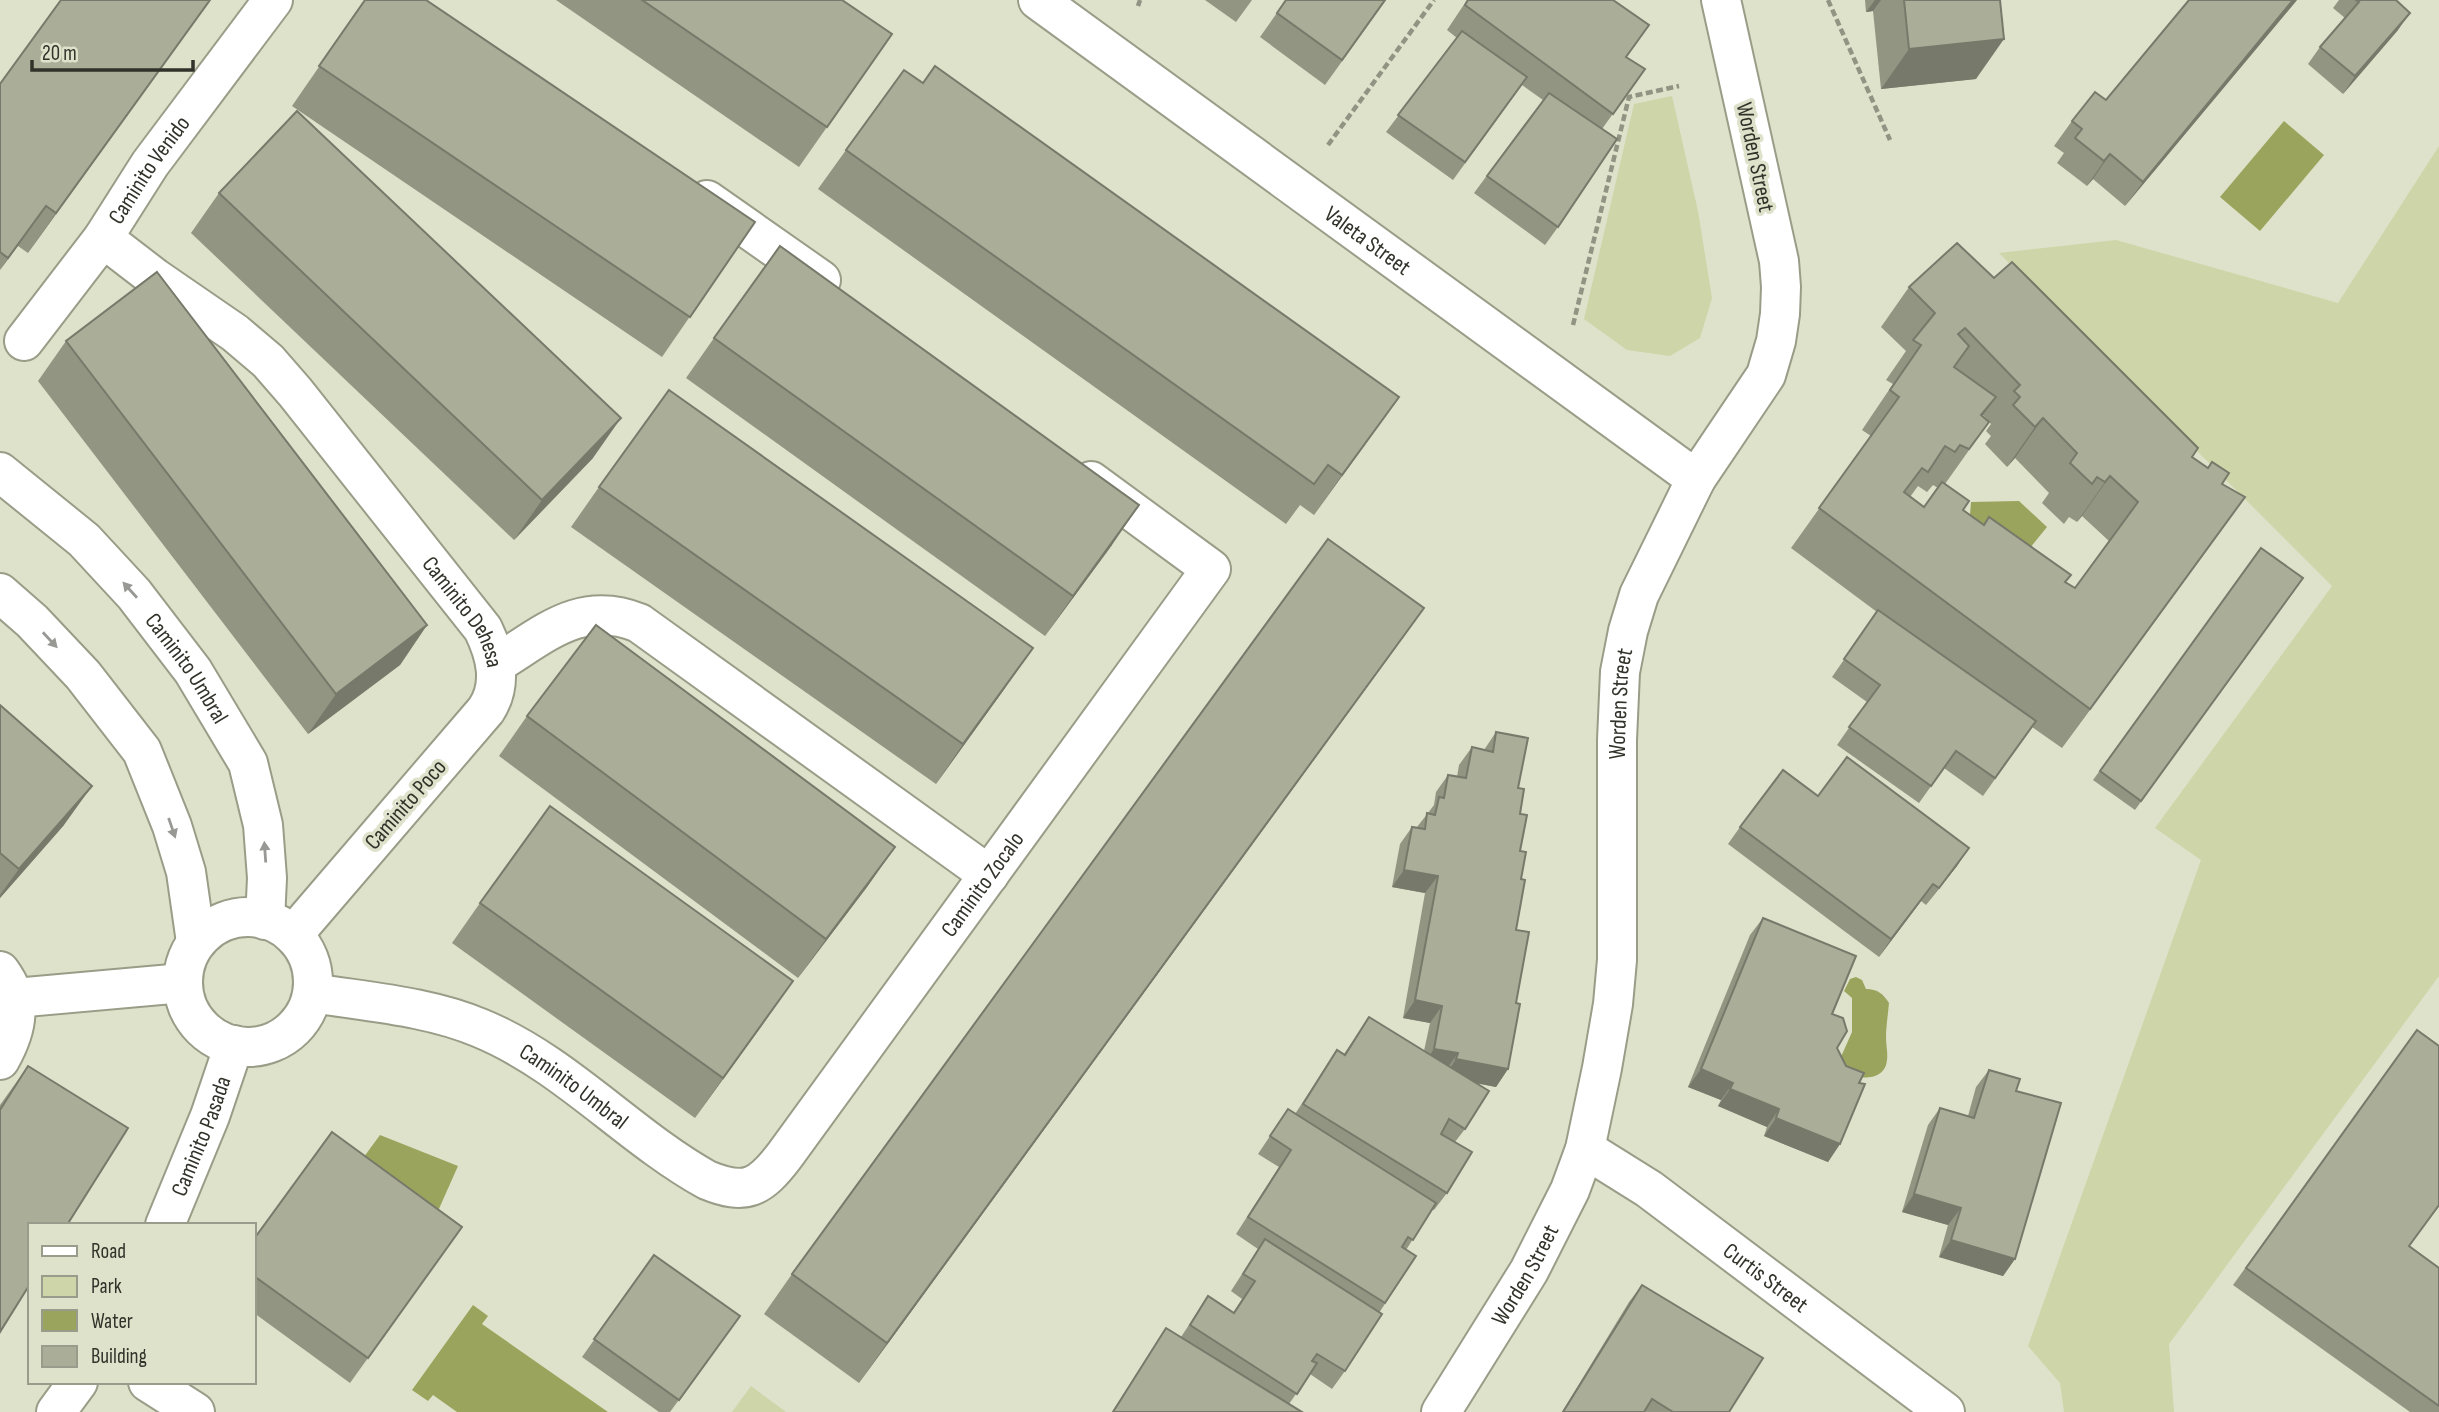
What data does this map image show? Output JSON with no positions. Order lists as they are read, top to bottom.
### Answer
{
  "streets": {
    "street": [
      "Worden Street",
      "Caminito Venido",
      "Valeta Street",
      "Caminito Dehesa",
      "Caminito Umbral",
      "Caminito Poco",
      "Caminito Zocalo",
      "Caminito Pasada",
      "Curtis Street"
    ]
  },
  "crossings": [
    ["Worden Street", "Valeta Street"],
    ["Worden Street", "Curtis Street"],
    ["Caminito Venido", "Caminito Dehesa"],
    ["Caminito Dehesa", "Caminito Poco"],
    ["Caminito Dehesa", "Caminito Zocalo"],
    ["Caminito Umbral", "Caminito Poco"],
    ["Caminito Umbral", "Caminito Zocalo"],
    ["Caminito Umbral", "Caminito Pasada"],
    ["Caminito Poco", "Caminito Pasada"]
  ],
  "legend": [
    "Road",
    "Park",
    "Water",
    "Building"
  ],
  "scale_bar": "20 m"
}
